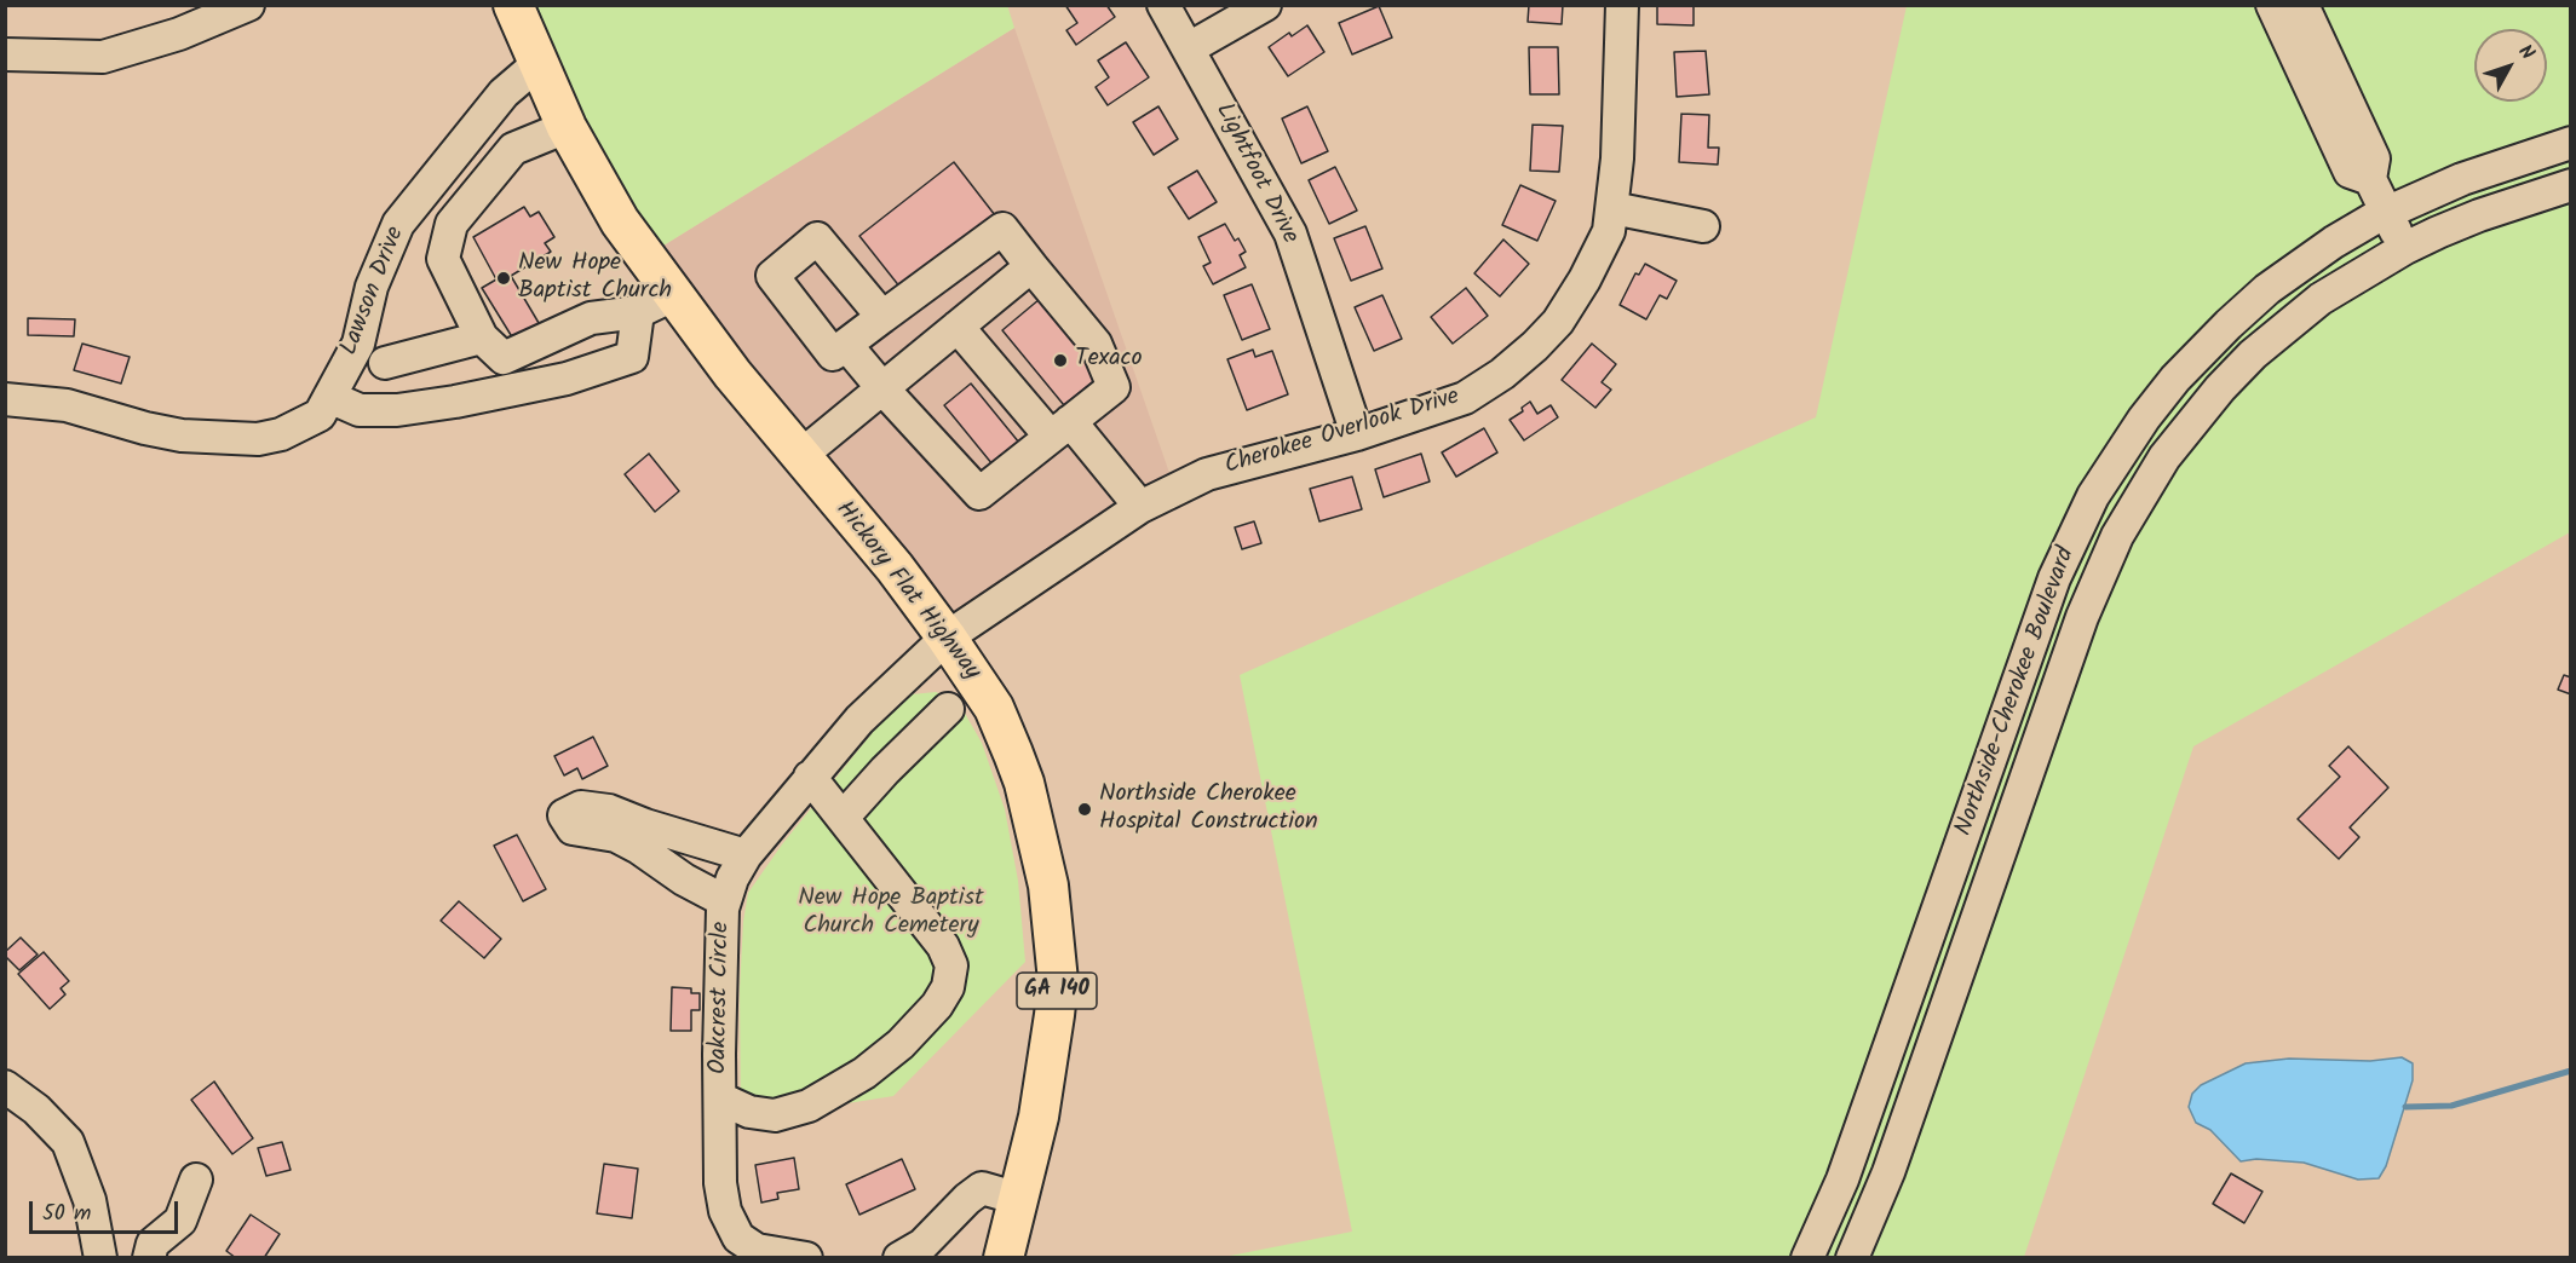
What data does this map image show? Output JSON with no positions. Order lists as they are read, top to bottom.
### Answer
{
  "streets": {
    "main road": ["Hickory Flat Highway", "GA 140"],
    "street": [
      "Lightfoot Drive",
      "Lawson Drive",
      "Cherokee Overlook Drive",
      "Northside-Cherokee Boulevard",
      "Oakcrest Circle"
    ]
  },
  "crossings": [
    ["Lightfoot Drive", "Cherokee Overlook Drive"],
    ["Lawson Drive", "Hickory Flat Highway"],
    ["Cherokee Overlook Drive", "Hickory Flat Highway"],
    ["Cherokee Overlook Drive", "Oakcrest Circle"],
    ["Hickory Flat Highway", "Oakcrest Circle"]
  ],
  "parks": ["New Hope Baptist Church Cemetery"],
  "places": ["New Hope Baptist Church", "Texaco", "Northside Cherokee Hospital Construction"],
  "scale_bar": "50 m",
  "north": "top right"
}
